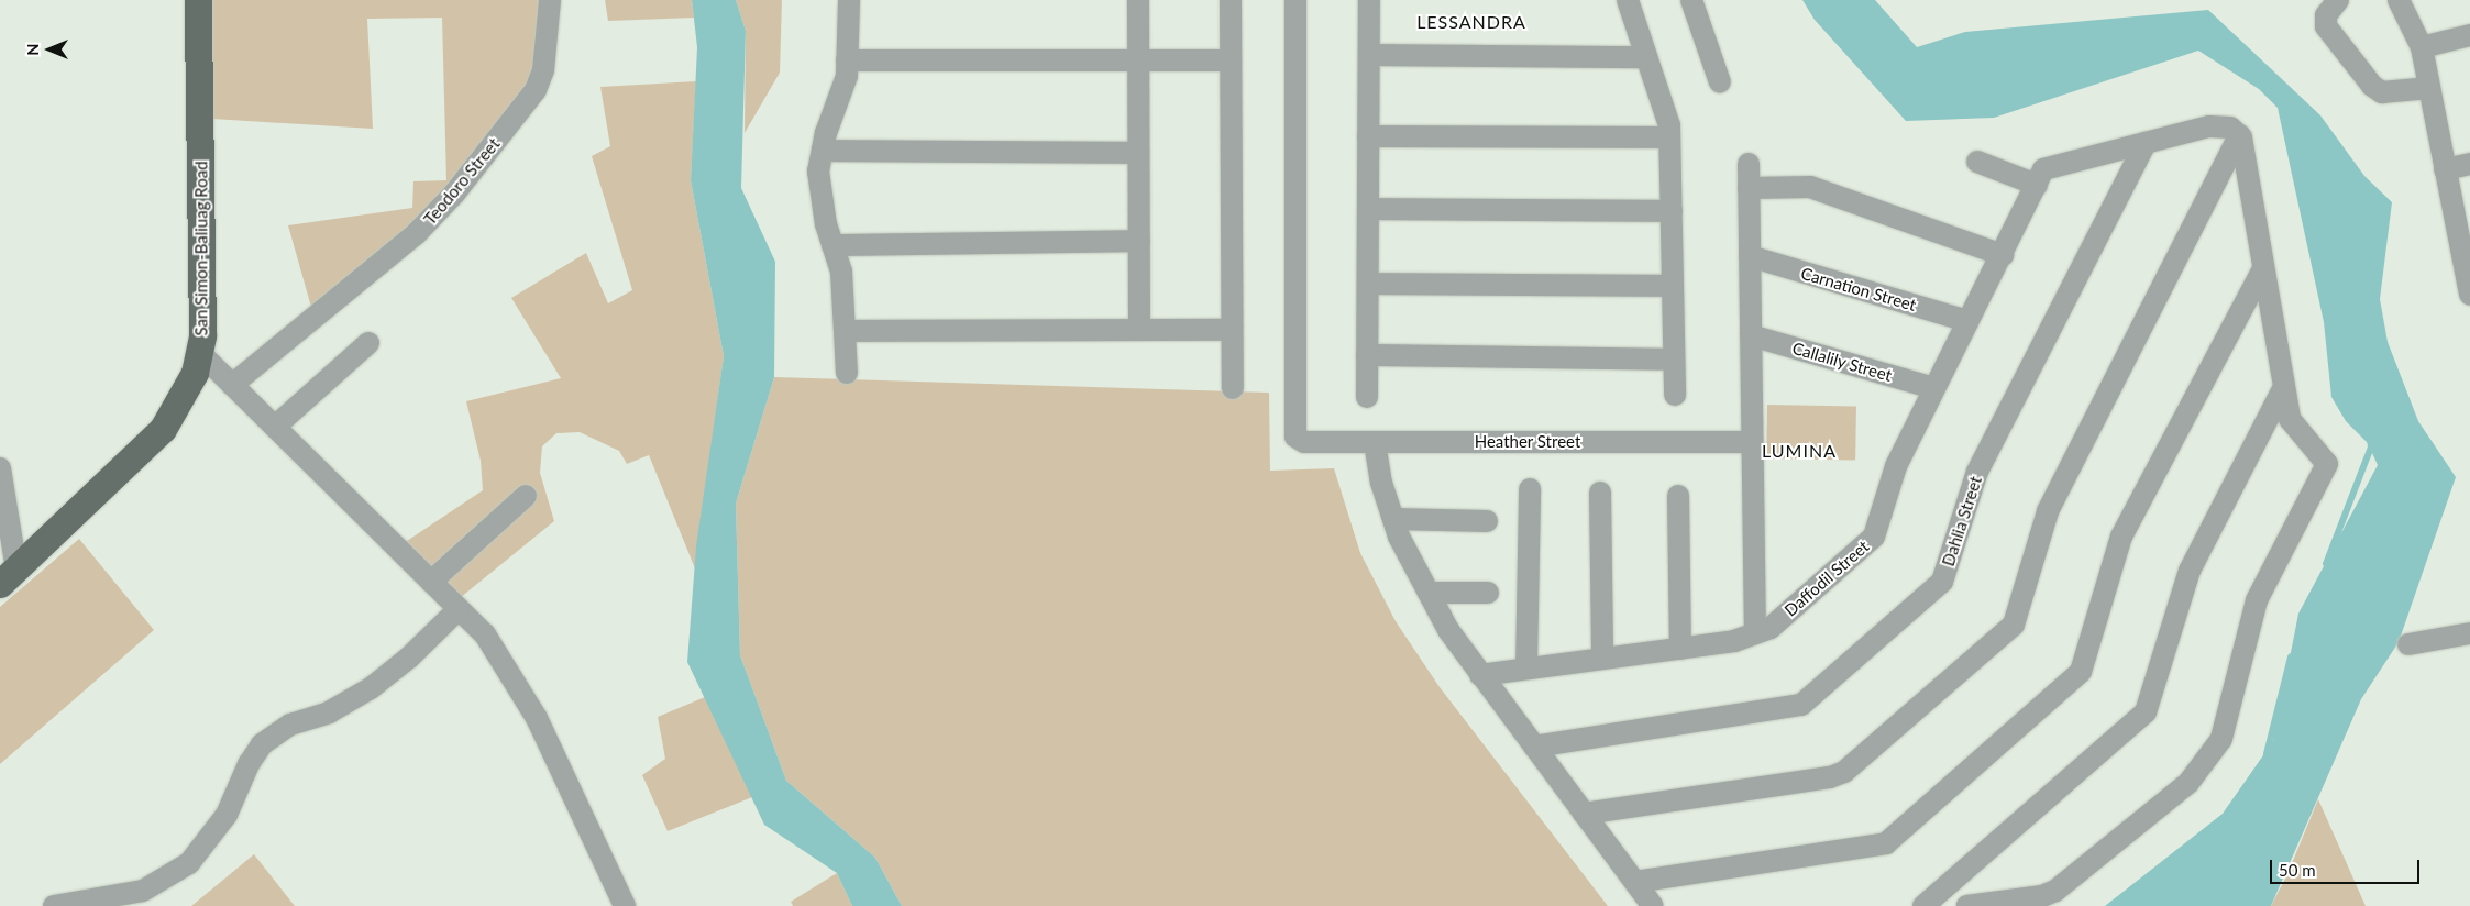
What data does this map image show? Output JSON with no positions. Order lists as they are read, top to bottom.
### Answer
{
  "streets": {
    "main road": ["San Simon-Baliuag Road"],
    "street": [
      "Teodoro Street",
      "Carnation Street",
      "Callalily Street",
      "Heather Street",
      "Dahlia Street",
      "Daffodil Street"
    ]
  },
  "crossings": [
    ["Carnation Street", "Daffodil Street"],
    ["Callalily Street", "Daffodil Street"]
  ],
  "districts": ["LESSANDRA", "LUMINA"],
  "scale_bar": "50 m",
  "north": "left"
}
